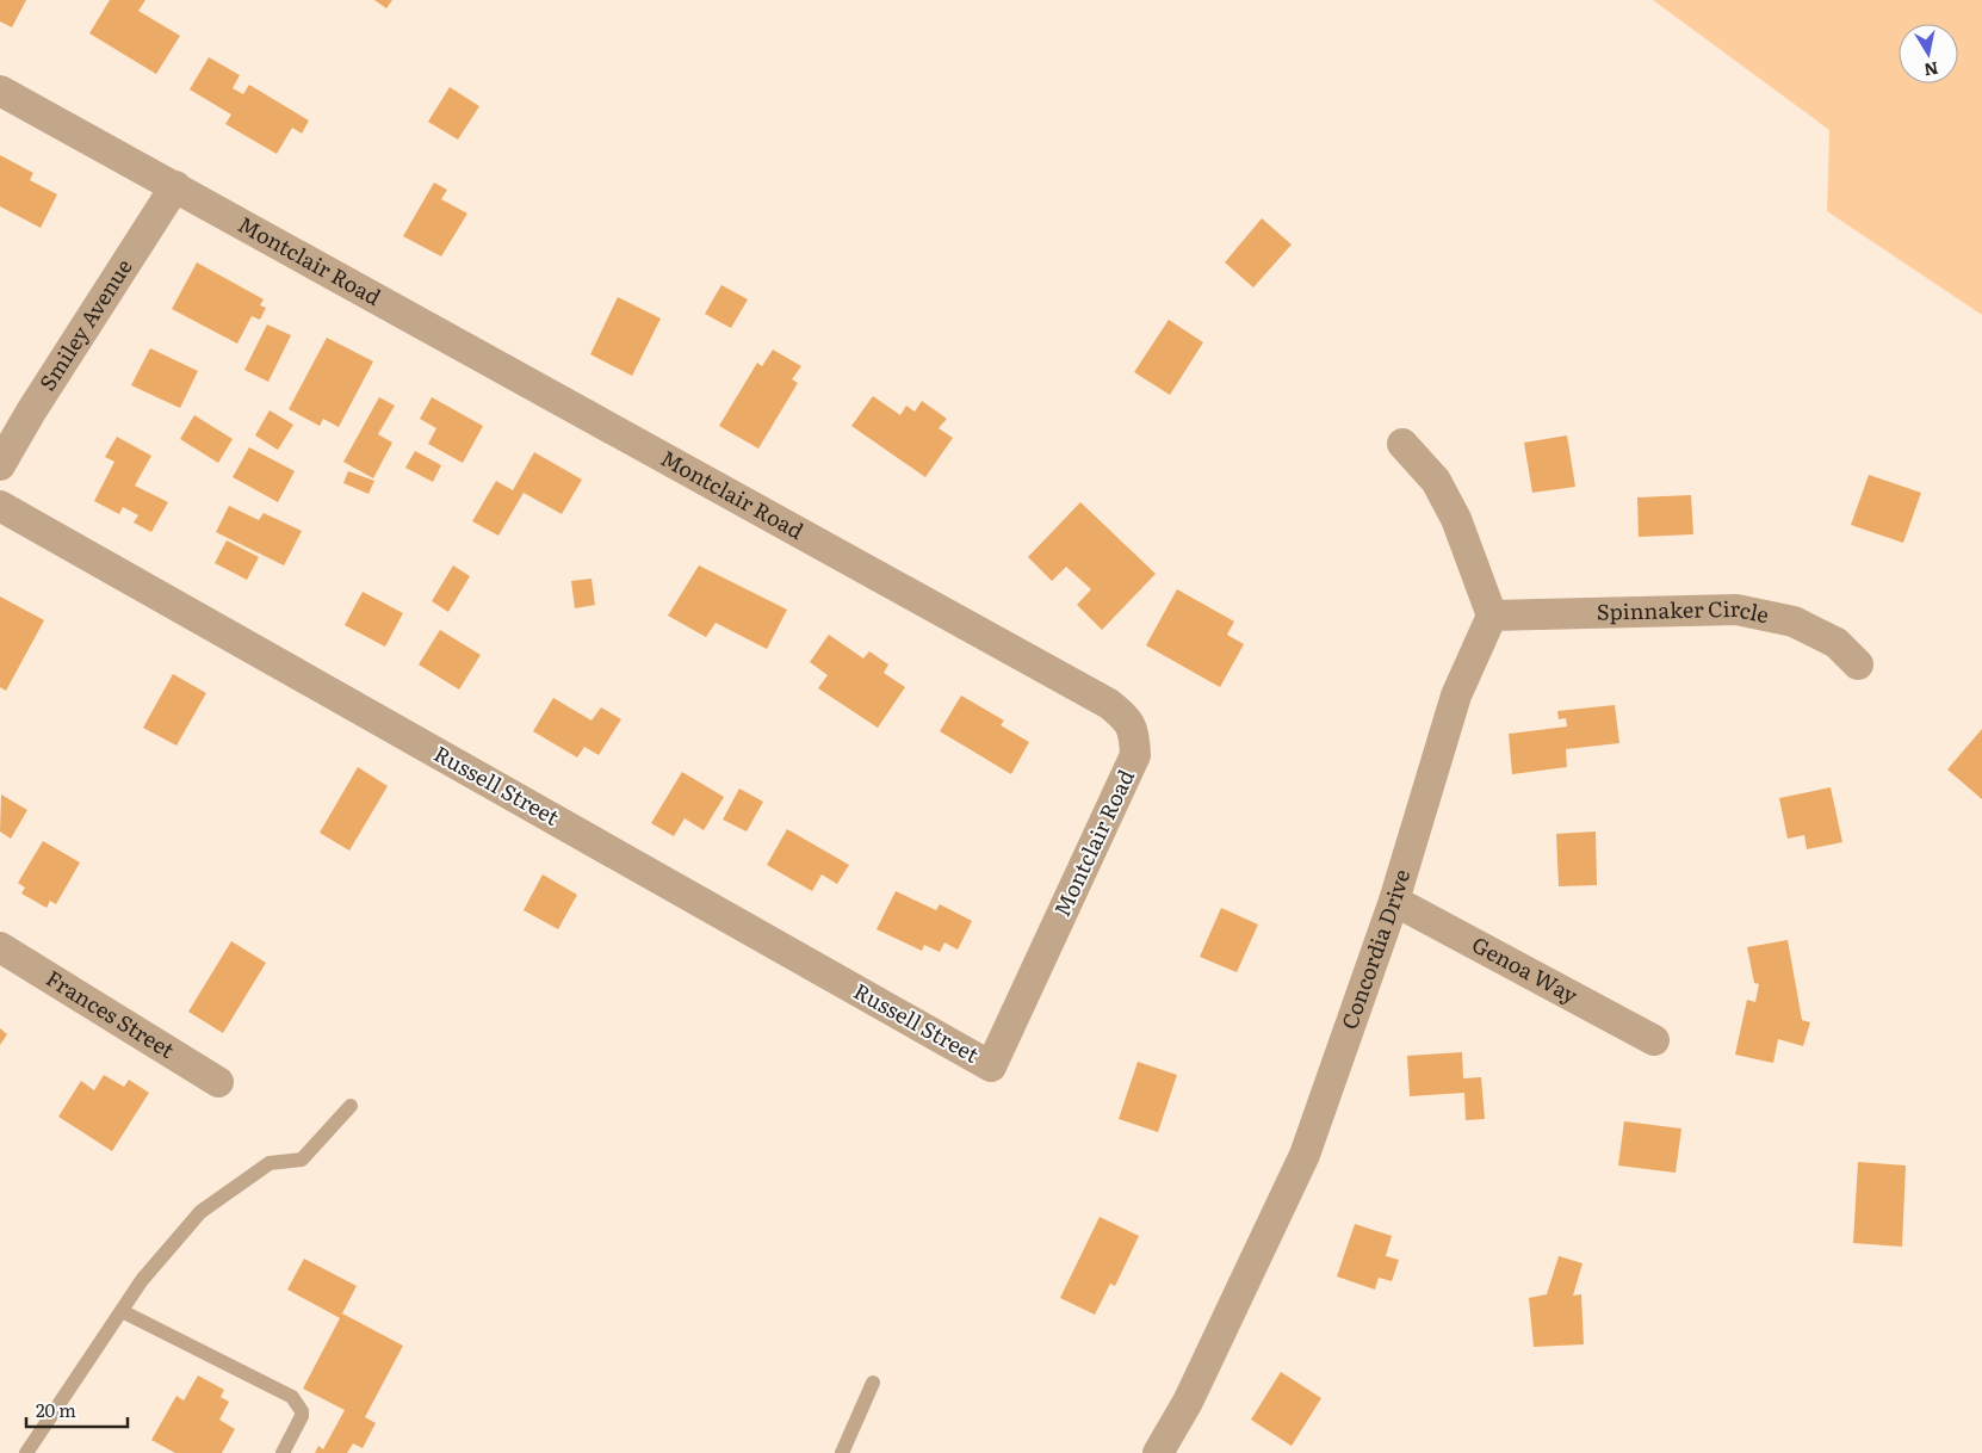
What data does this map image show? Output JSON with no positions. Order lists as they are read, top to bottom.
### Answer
{
  "streets": {
    "street": [
      "Montclair Road",
      "Smiley Avenue",
      "Spinnaker Circle",
      "Russell Street",
      "Concordia Drive",
      "Genoa Way",
      "Frances Street"
    ]
  },
  "crossings": [
    ["Montclair Road", "Smiley Avenue"],
    ["Montclair Road", "Russell Street"],
    ["Spinnaker Circle", "Concordia Drive"],
    ["Concordia Drive", "Genoa Way"]
  ],
  "scale_bar": "20 m",
  "north": "bottom"
}
